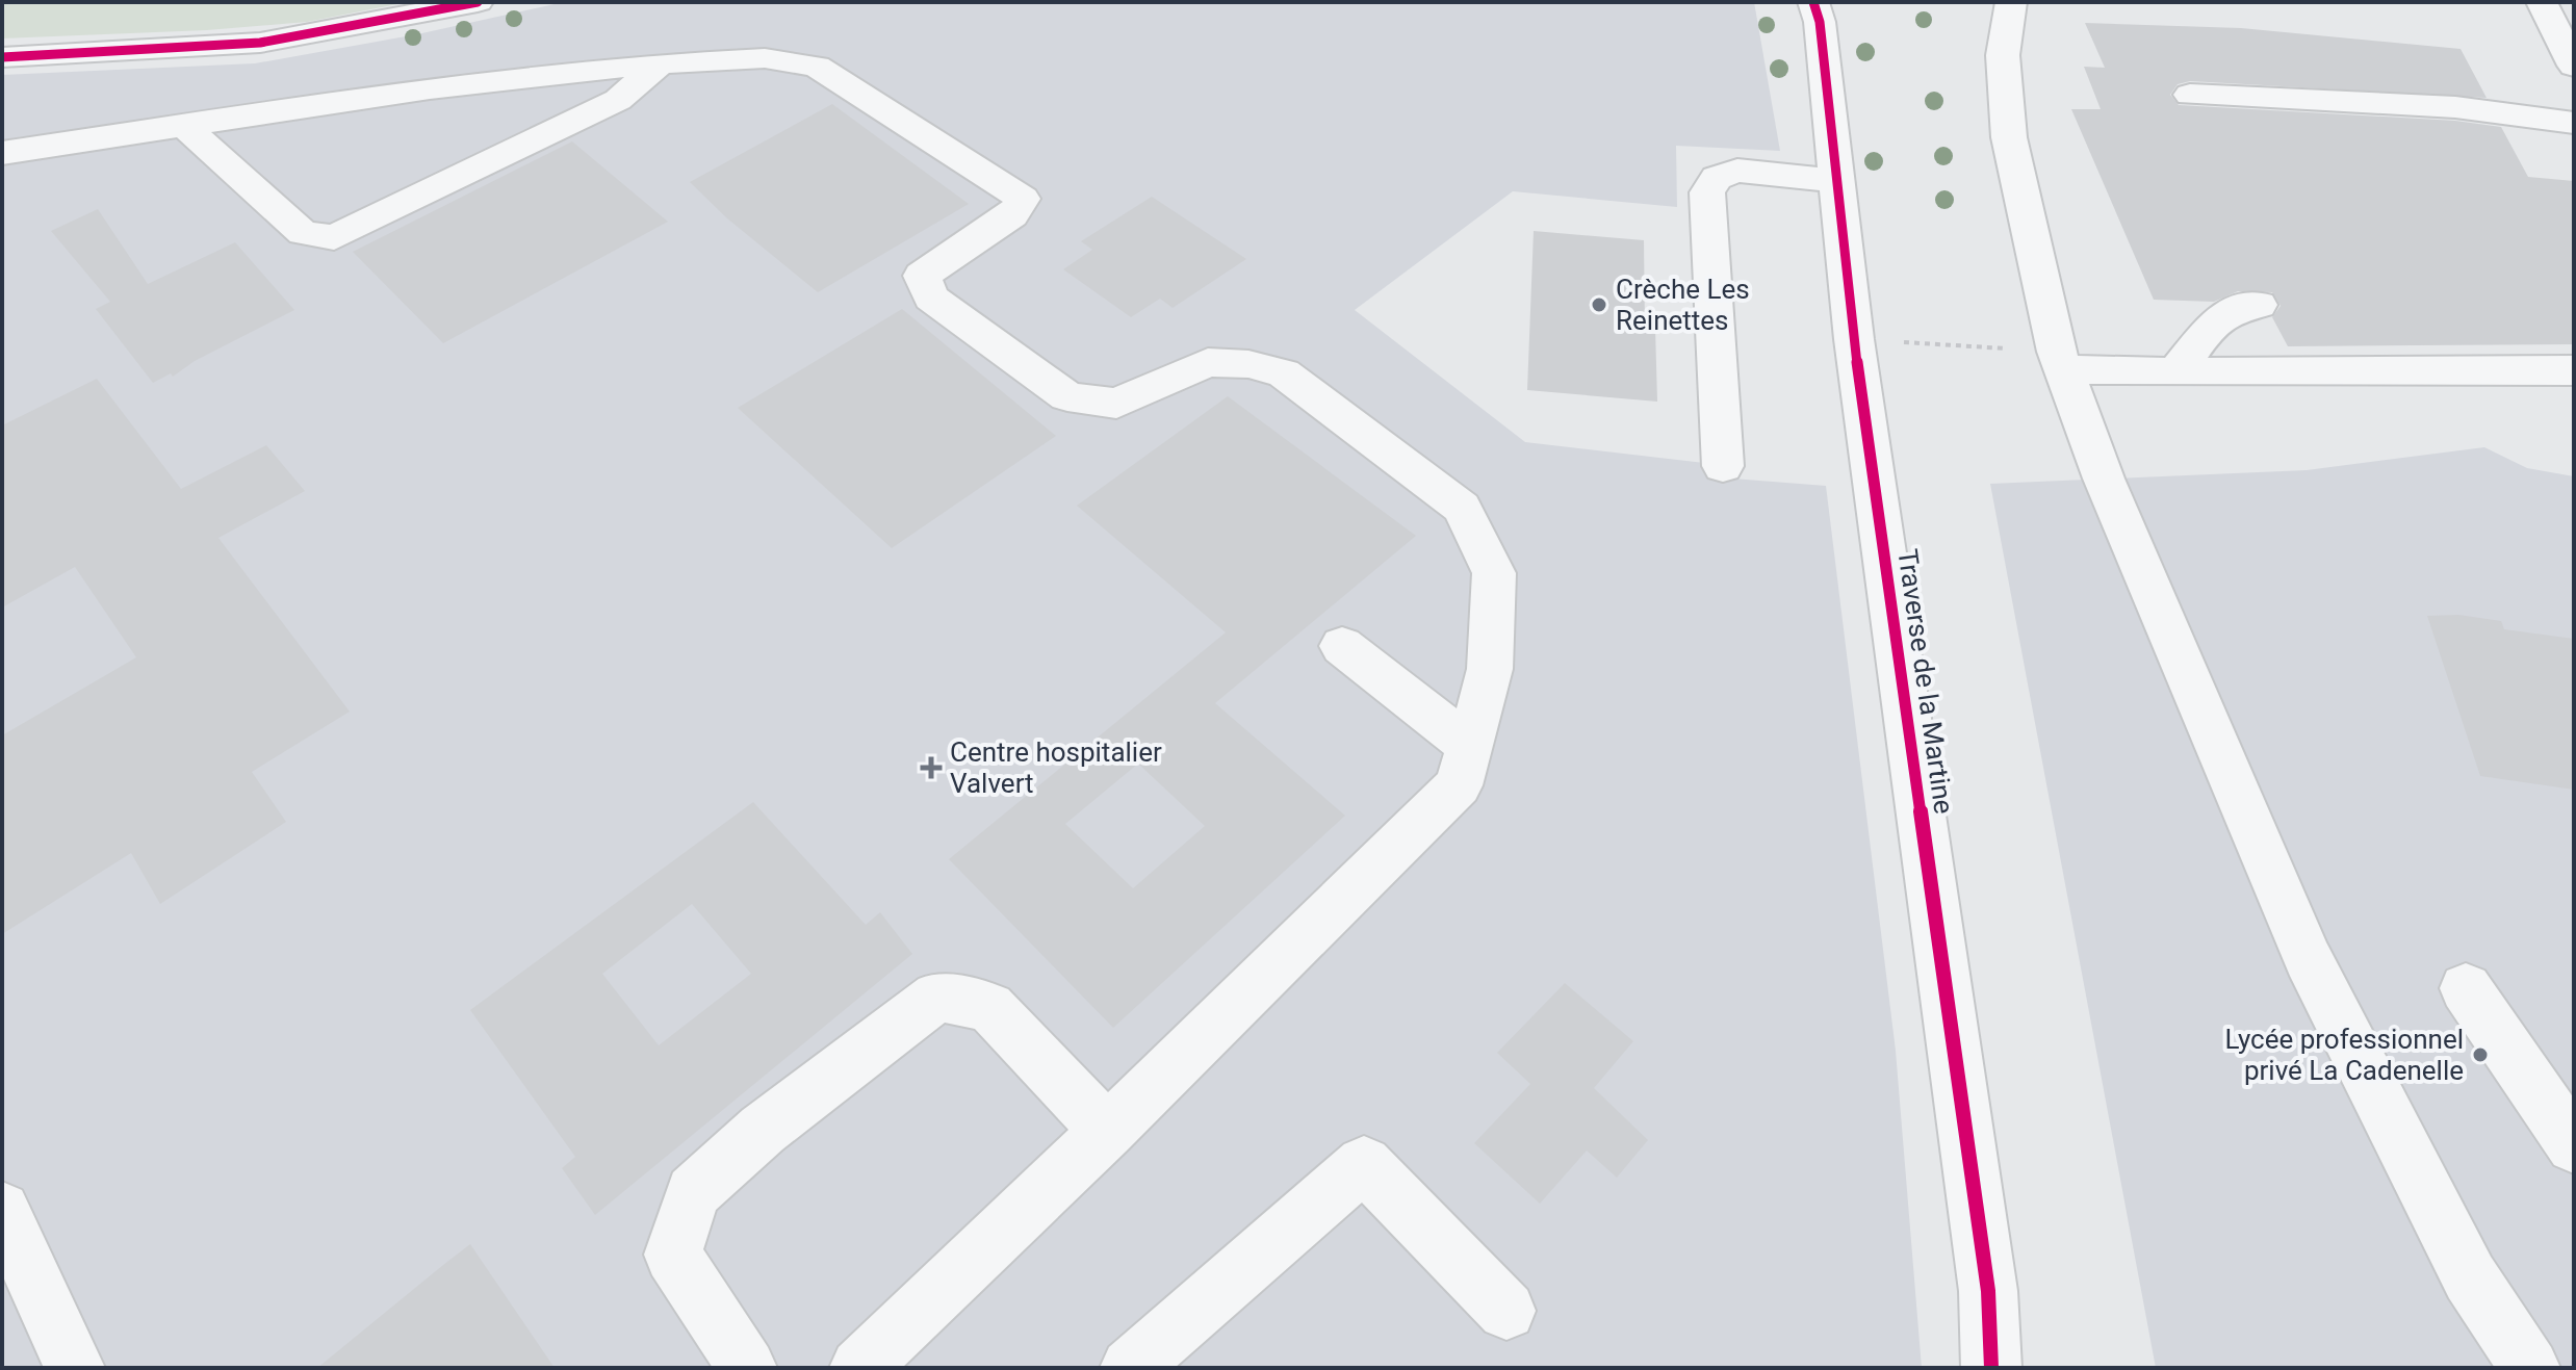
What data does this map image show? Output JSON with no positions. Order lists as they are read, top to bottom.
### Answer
{
  "streets": {
    "street": ["Traverse de la Martine"]
  },
  "places": {
    "other": ["Crèche Les Reinettes", "Lycée professionnel privé La Cadenelle"],
    "health": ["Centre hospitalier Valvert"]
  }
}
